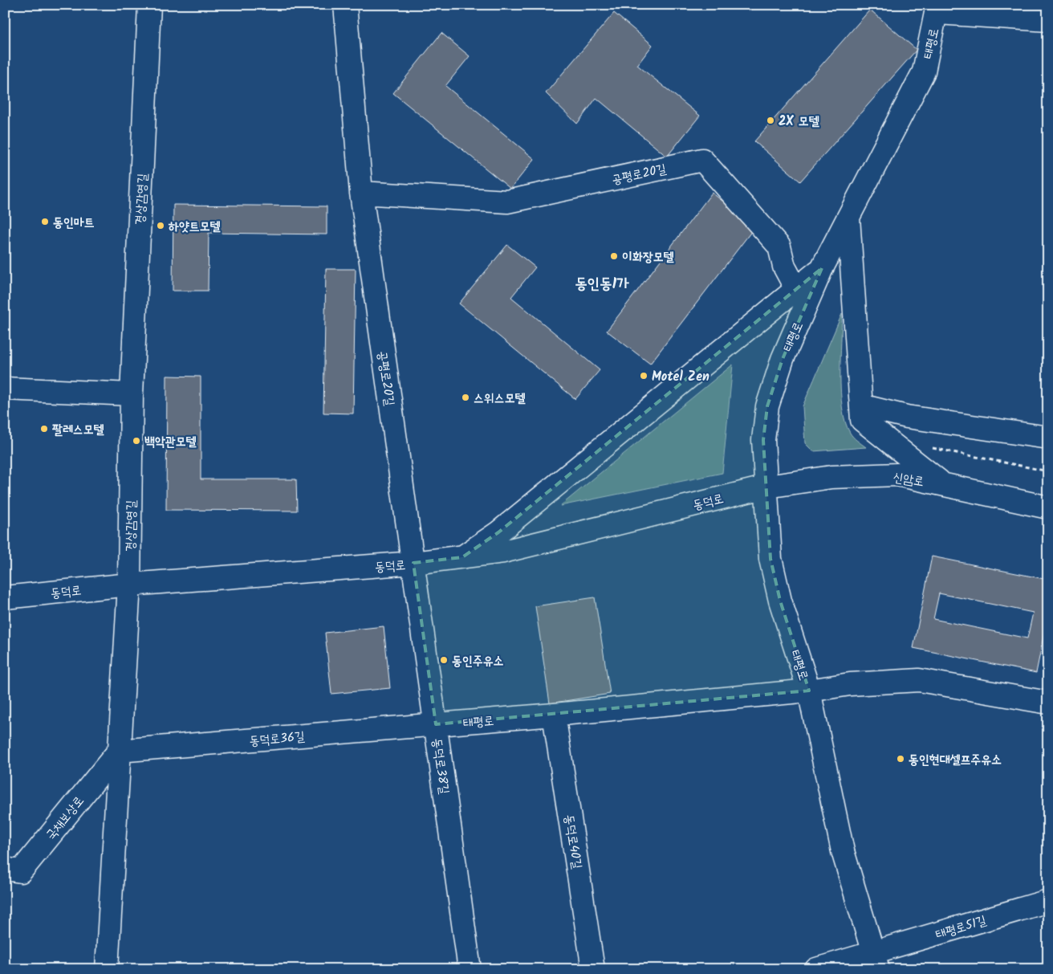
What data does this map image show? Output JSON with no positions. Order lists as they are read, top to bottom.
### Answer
{
  "streets": {
    "street": [
      "태평로",
      "공평로20길",
      "경상감영길",
      "신암로",
      "동덕로",
      "동덕로36길",
      "동덕로38길",
      "국채보상로",
      "동덕로40길",
      "태평로51길"
    ]
  },
  "crossings": [
    ["태평로", "신암로"],
    ["태평로", "동덕로"],
    ["태평로", "동덕로36길"],
    ["태평로", "동덕로38길"],
    ["태평로", "동덕로40길"],
    ["태평로", "태평로51길"],
    ["공평로20길", "동덕로"],
    ["공평로20길", "동덕로38길"],
    ["경상감영길", "동덕로"],
    ["신암로", "동덕로"],
    ["동덕로", "동덕로38길"],
    ["동덕로36길", "동덕로38길"],
    ["동덕로36길", "국채보상로"]
  ],
  "districts": ["동인동1가"],
  "places": [
    "2X 모텔",
    "동인마트",
    "하얏트모텔",
    "이화장모텔",
    "Motel Zen",
    "스위스모텔",
    "팔레스모텔",
    "백악관모텔",
    "동인주유소",
    "동인현대셀프주유소"
  ]
}
